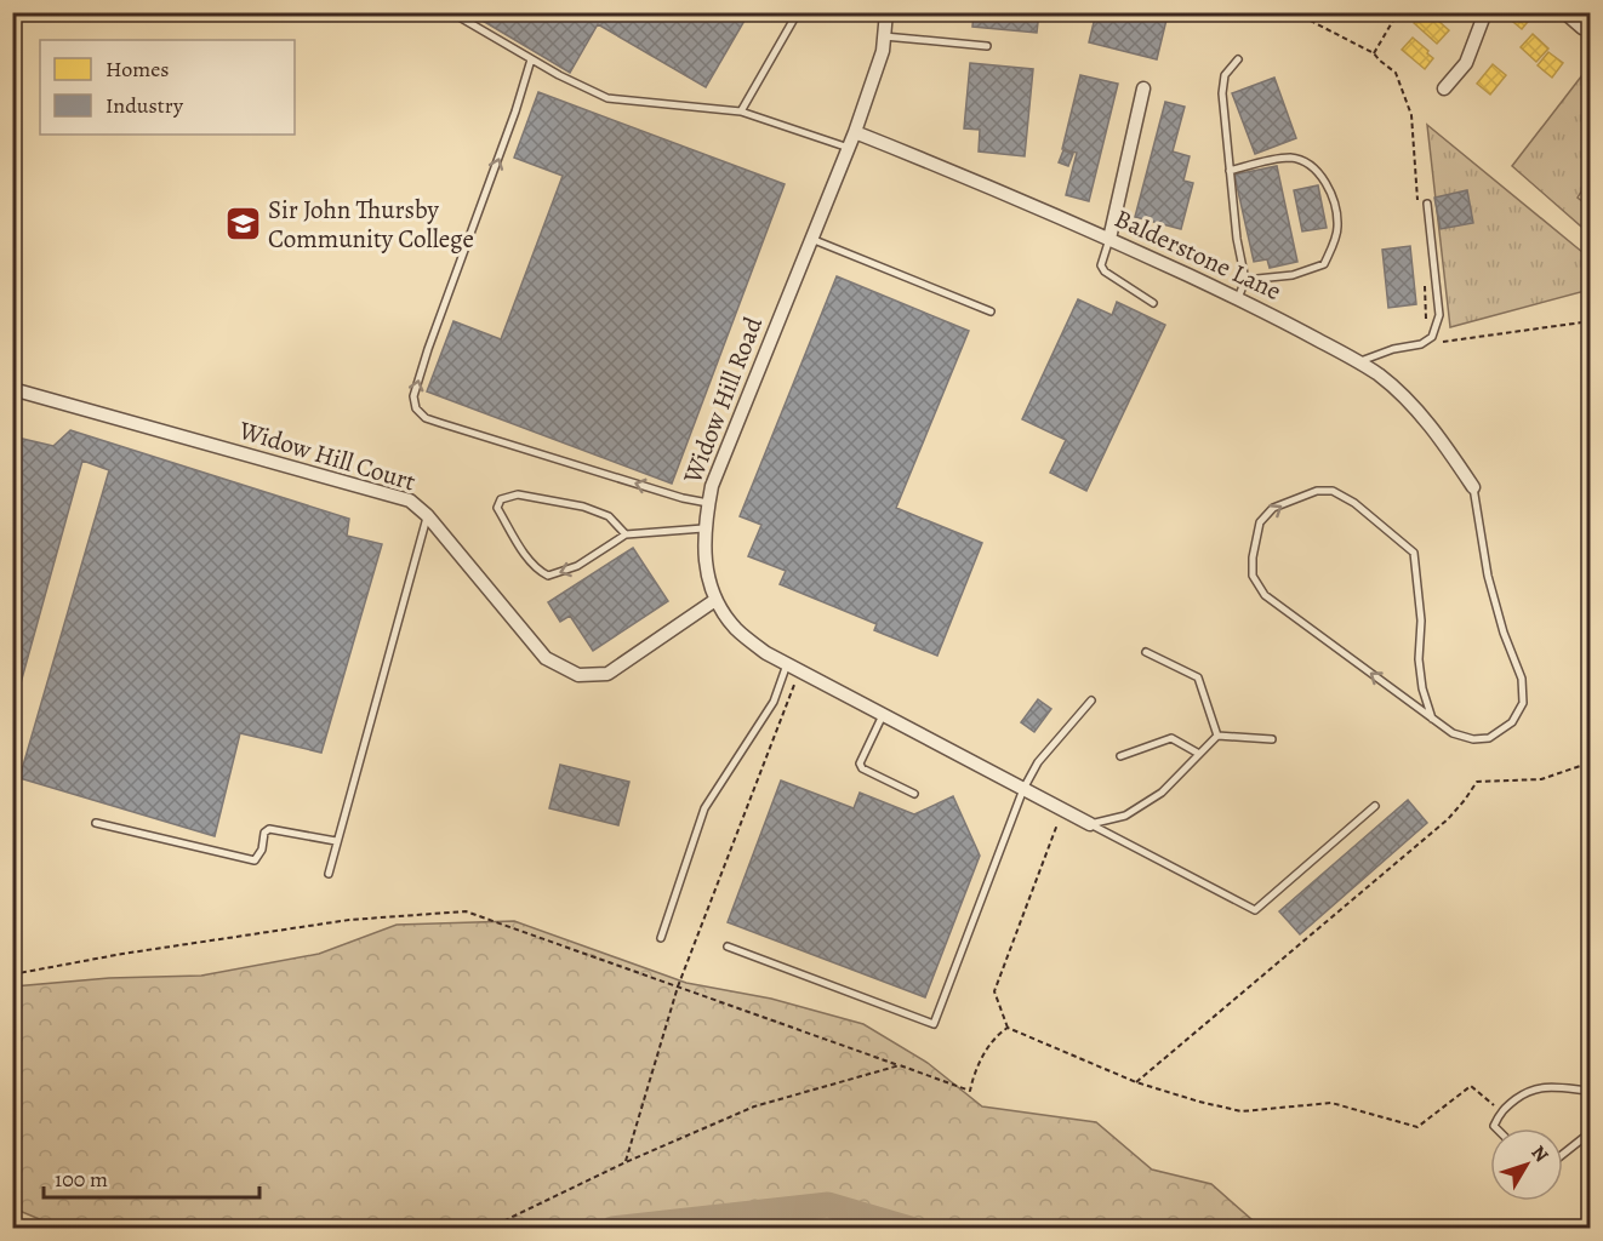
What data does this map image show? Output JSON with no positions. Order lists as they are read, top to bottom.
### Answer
{
  "streets": {
    "street": ["Balderstone Lane", "Widow Hill Road", "Widow Hill Court"]
  },
  "crossings": [
    ["Balderstone Lane", "Widow Hill Road"],
    ["Widow Hill Road", "Widow Hill Court"]
  ],
  "places": {
    "school or university": ["Sir John Thursby Community College"]
  },
  "legend": ["Homes", "Industry"],
  "scale_bar": "100 m",
  "north": "top right"
}
